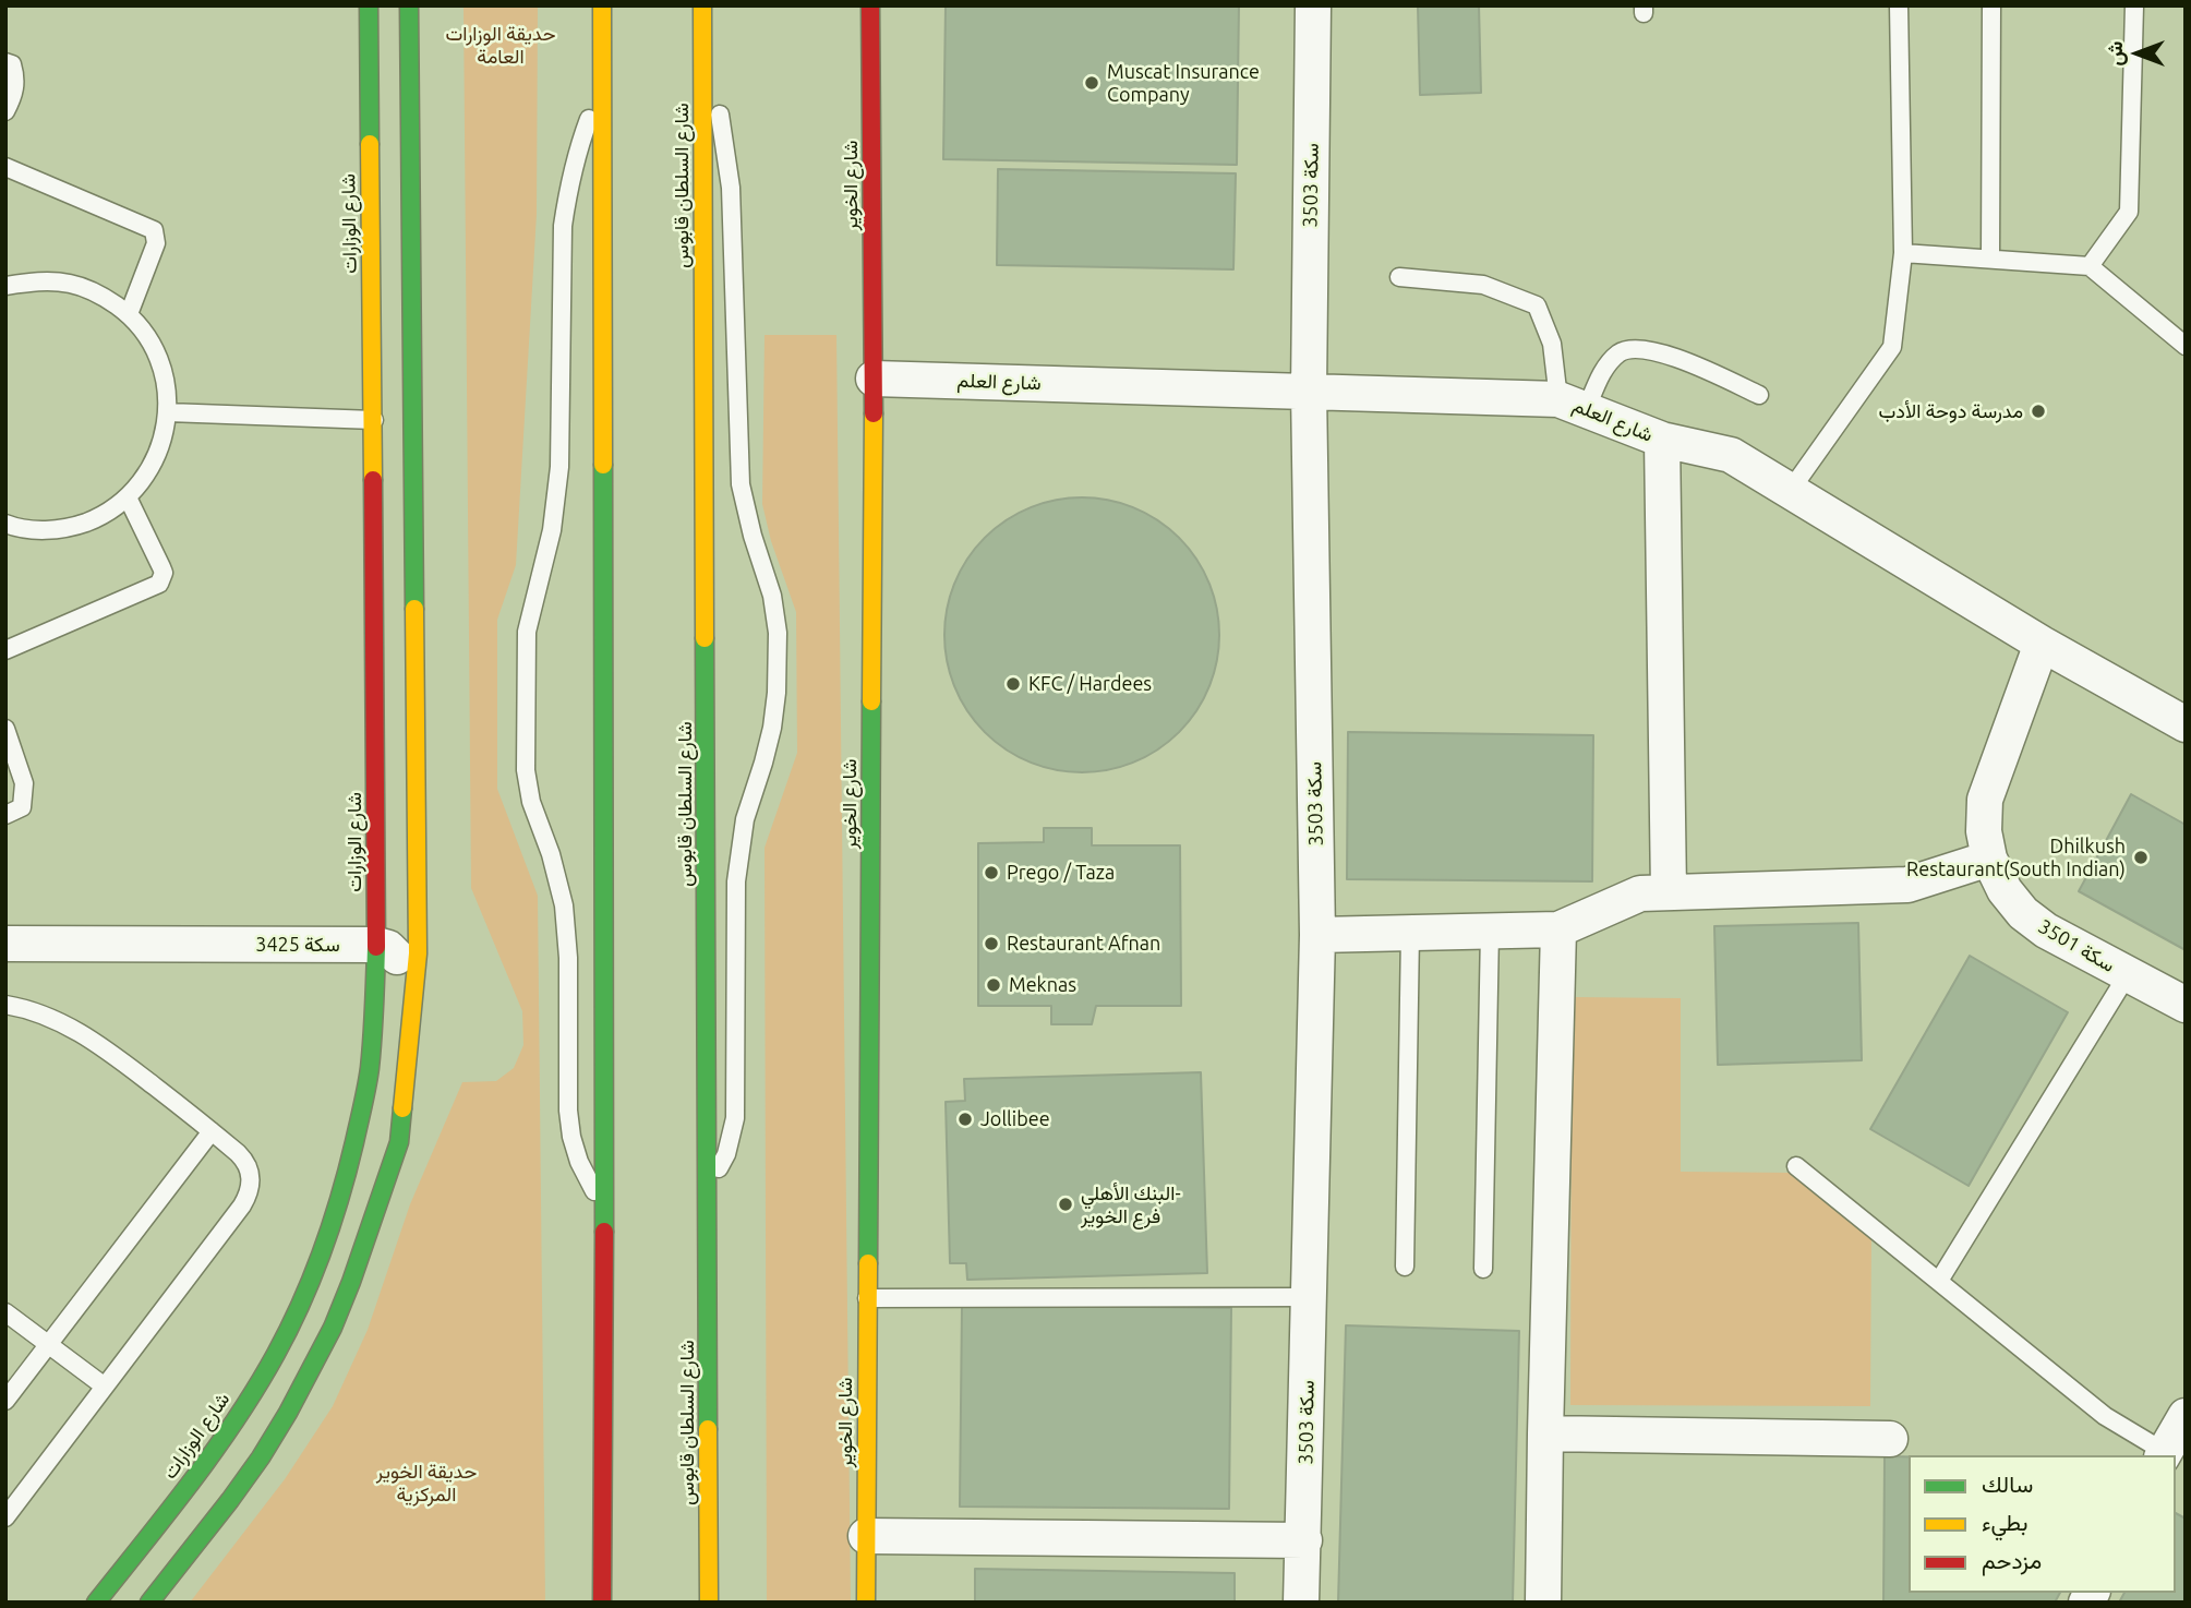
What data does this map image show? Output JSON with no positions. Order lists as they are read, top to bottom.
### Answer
{
  "streets": {
    "main road": ["شارع السلطان قابوس", "شارع الخوير", "شارع الوزارات"],
    "street": [
      "سكة 3503",
      "شارع العلم",
      "سكة 3425",
      "سكة 3501"
    ]
  },
  "crossings": [
    ["شارع الخوير", "شارع العلم"],
    ["سكة 3503", "شارع العلم"],
    ["شارع الوزارات", "سكة 3425"],
    ["شارع العلم", "سكة 3501"]
  ],
  "parks": ["حديقة الوزارات العامة", "حديقة الخوير المركزية"],
  "places": [
    "Muscat Insurance Company",
    "مدرسة دوحة الأدب",
    "KFC / Hardees",
    "Dhilkush Restaurant(South Indian)",
    "Prego / Taza",
    "Restaurant Afnan",
    "Meknas",
    "Jollibee",
    "البنك الأهلي- فرع الخوير"
  ],
  "legend": ["سالك", "بطيء", "مزدحم"],
  "north": "left"
}
